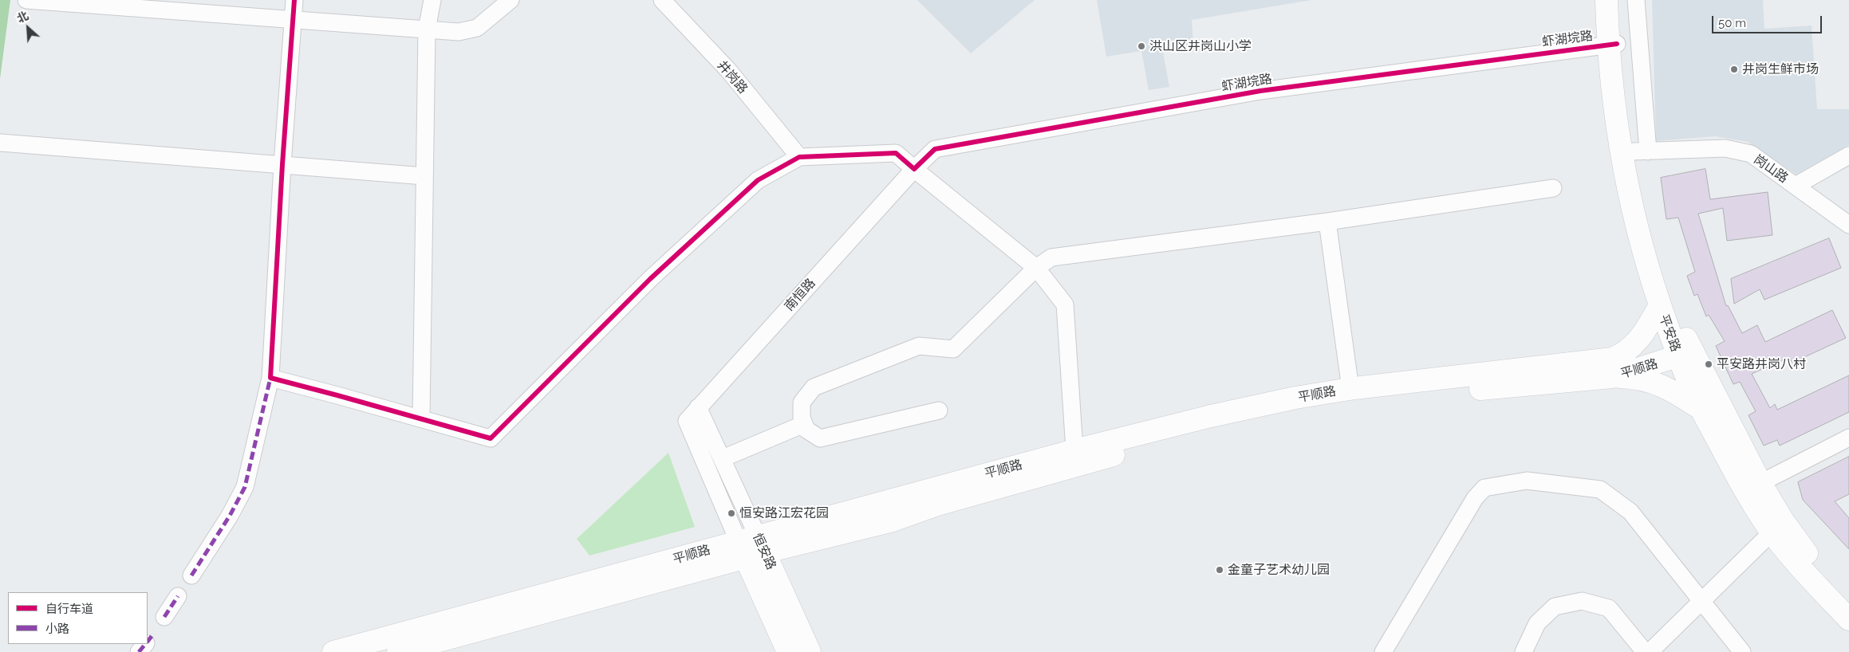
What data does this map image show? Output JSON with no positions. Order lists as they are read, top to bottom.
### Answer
{
  "streets": {
    "main road": ["平安路", "平顺路", "恒安路"],
    "street": [
      "虾湖垸路",
      "井岗路",
      "岗山路",
      "南恒路"
    ]
  },
  "crossings": [
    ["虾湖垸路", "南恒路"],
    ["虾湖垸路", "平安路"],
    ["岗山路", "平安路"],
    ["南恒路", "恒安路"],
    ["平安路", "平顺路"],
    ["平顺路", "恒安路"]
  ],
  "places": [
    "洪山区井岗山小学",
    "井岗生鲜市场",
    "平安路井岗八村",
    "恒安路江宏花园",
    "金童子艺术幼儿园"
  ],
  "legend": ["自行车道", "小路"],
  "scale_bar": "50 m",
  "north": "top left"
}
